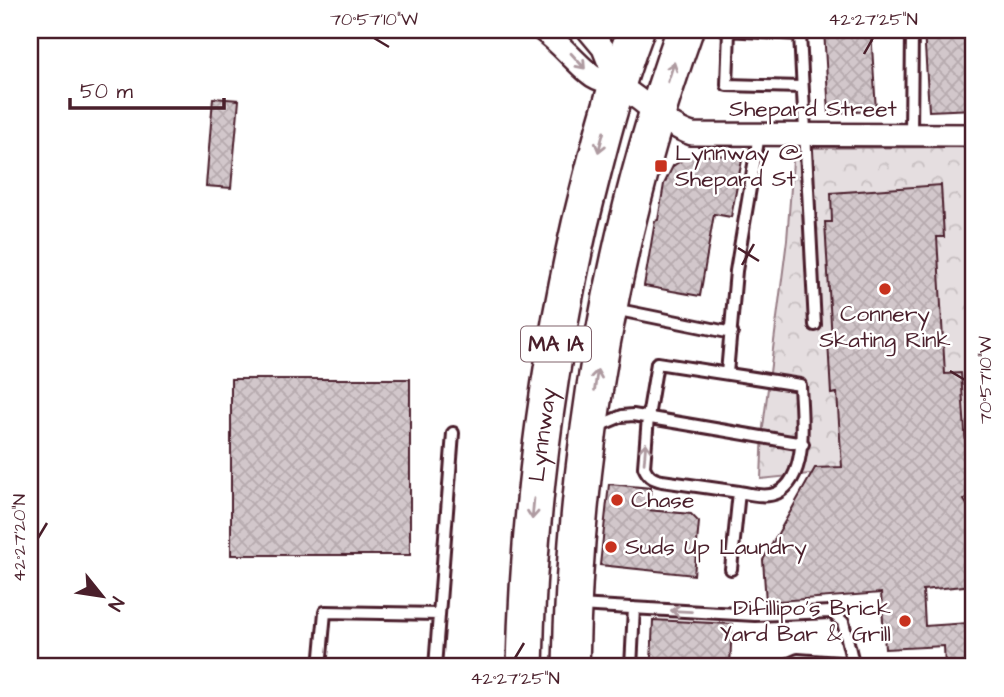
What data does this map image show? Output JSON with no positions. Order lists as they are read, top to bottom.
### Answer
{
  "streets": {
    "highway": ["MA 1A", "Lynnway"],
    "street": ["Shepard Street"]
  },
  "crossings": [
    ["Shepard Street", "Lynnway"]
  ],
  "places": {
    "transit": ["Lynnway @ Shepard St"],
    "other": [
      "Connery Skating Rink",
      "Chase",
      "Suds Up Laundry",
      "Difillipo's Brick Yard Bar & Grill"
    ]
  },
  "scale_bar": "50 m",
  "north": "bottom right",
  "coordinates": ["70°57'10\"W", "42°27'25\"N", "42°27'20\"N"]
}
